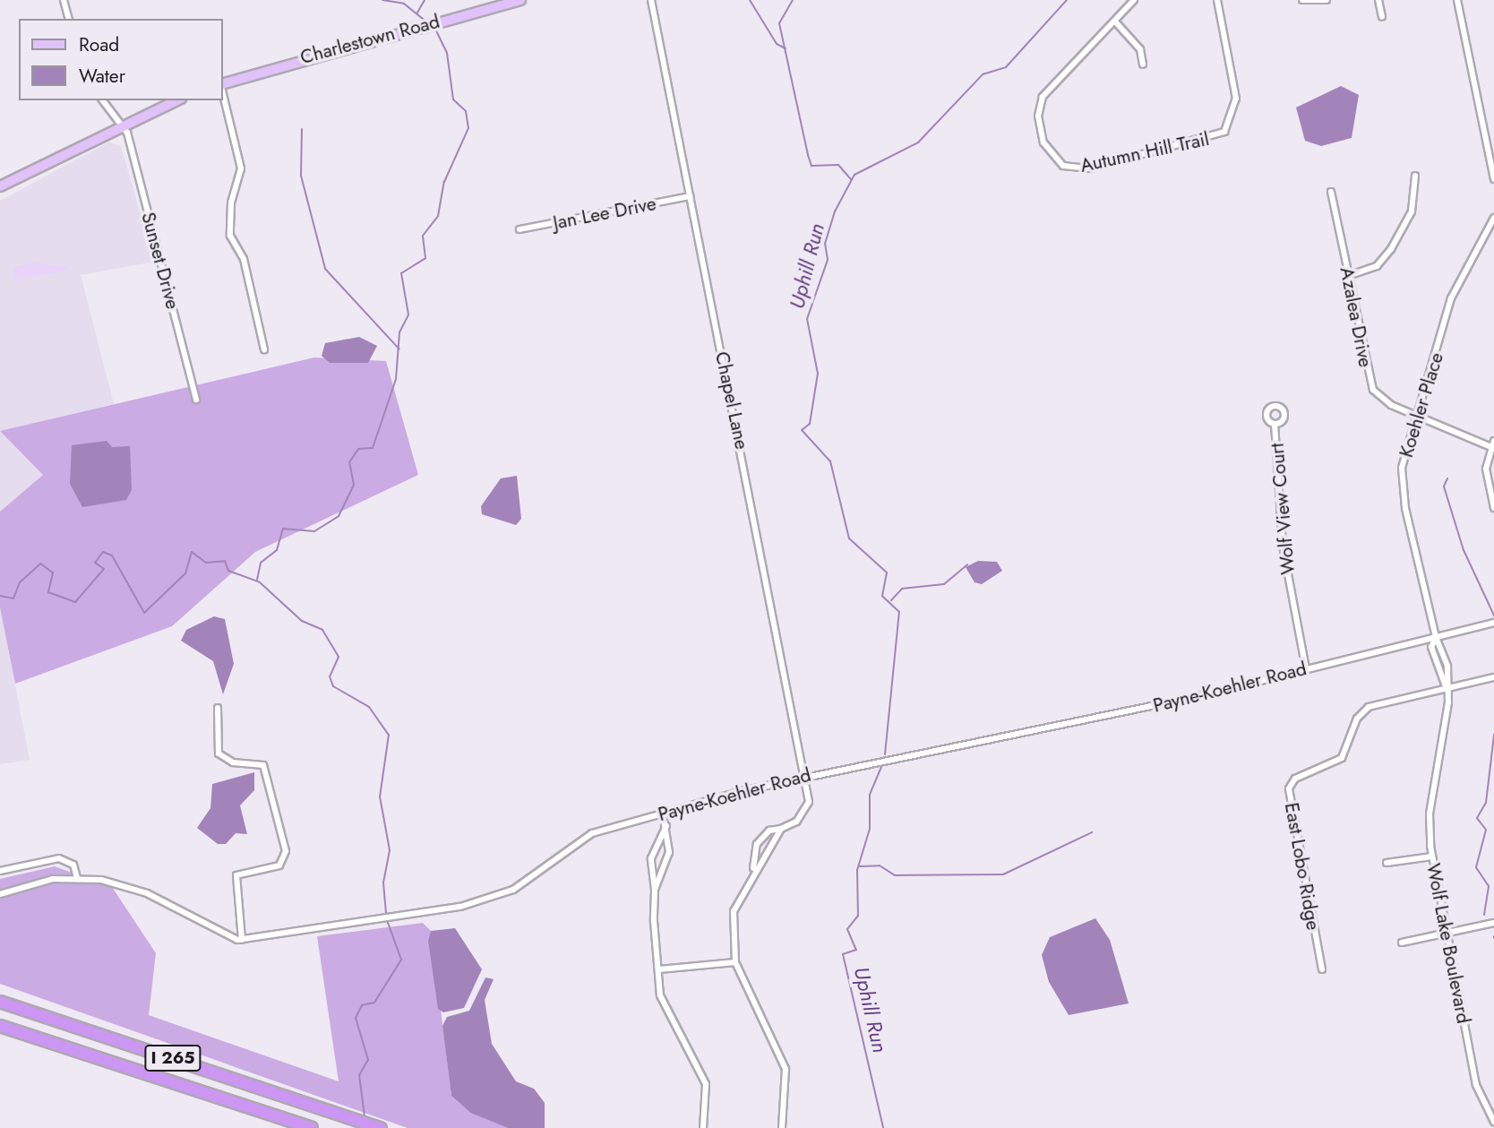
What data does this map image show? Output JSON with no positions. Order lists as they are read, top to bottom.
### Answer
{
  "streets": {
    "highway": ["I 265"],
    "main road": ["Charlestown Road"],
    "street": [
      "Autumn Hill Trail",
      "Jan Lee Drive",
      "Sunset Drive",
      "Azalea Drive",
      "Chapel Lane",
      "Koehler Place",
      "Wolf View Court",
      "Payne-Koehler Road",
      "East Lobo Ridge",
      "Wolf Lake Boulevard"
    ]
  },
  "crossings": [
    ["Jan Lee Drive", "Chapel Lane"],
    ["Azalea Drive", "Koehler Place"],
    ["Chapel Lane", "Payne-Koehler Road"],
    ["Koehler Place", "Payne-Koehler Road"],
    ["Koehler Place", "Wolf Lake Boulevard"],
    ["Wolf View Court", "Payne-Koehler Road"],
    ["Payne-Koehler Road", "Wolf Lake Boulevard"],
    ["East Lobo Ridge", "Wolf Lake Boulevard"]
  ],
  "water": ["Uphill Run"],
  "legend": ["Road", "Water"]
}
